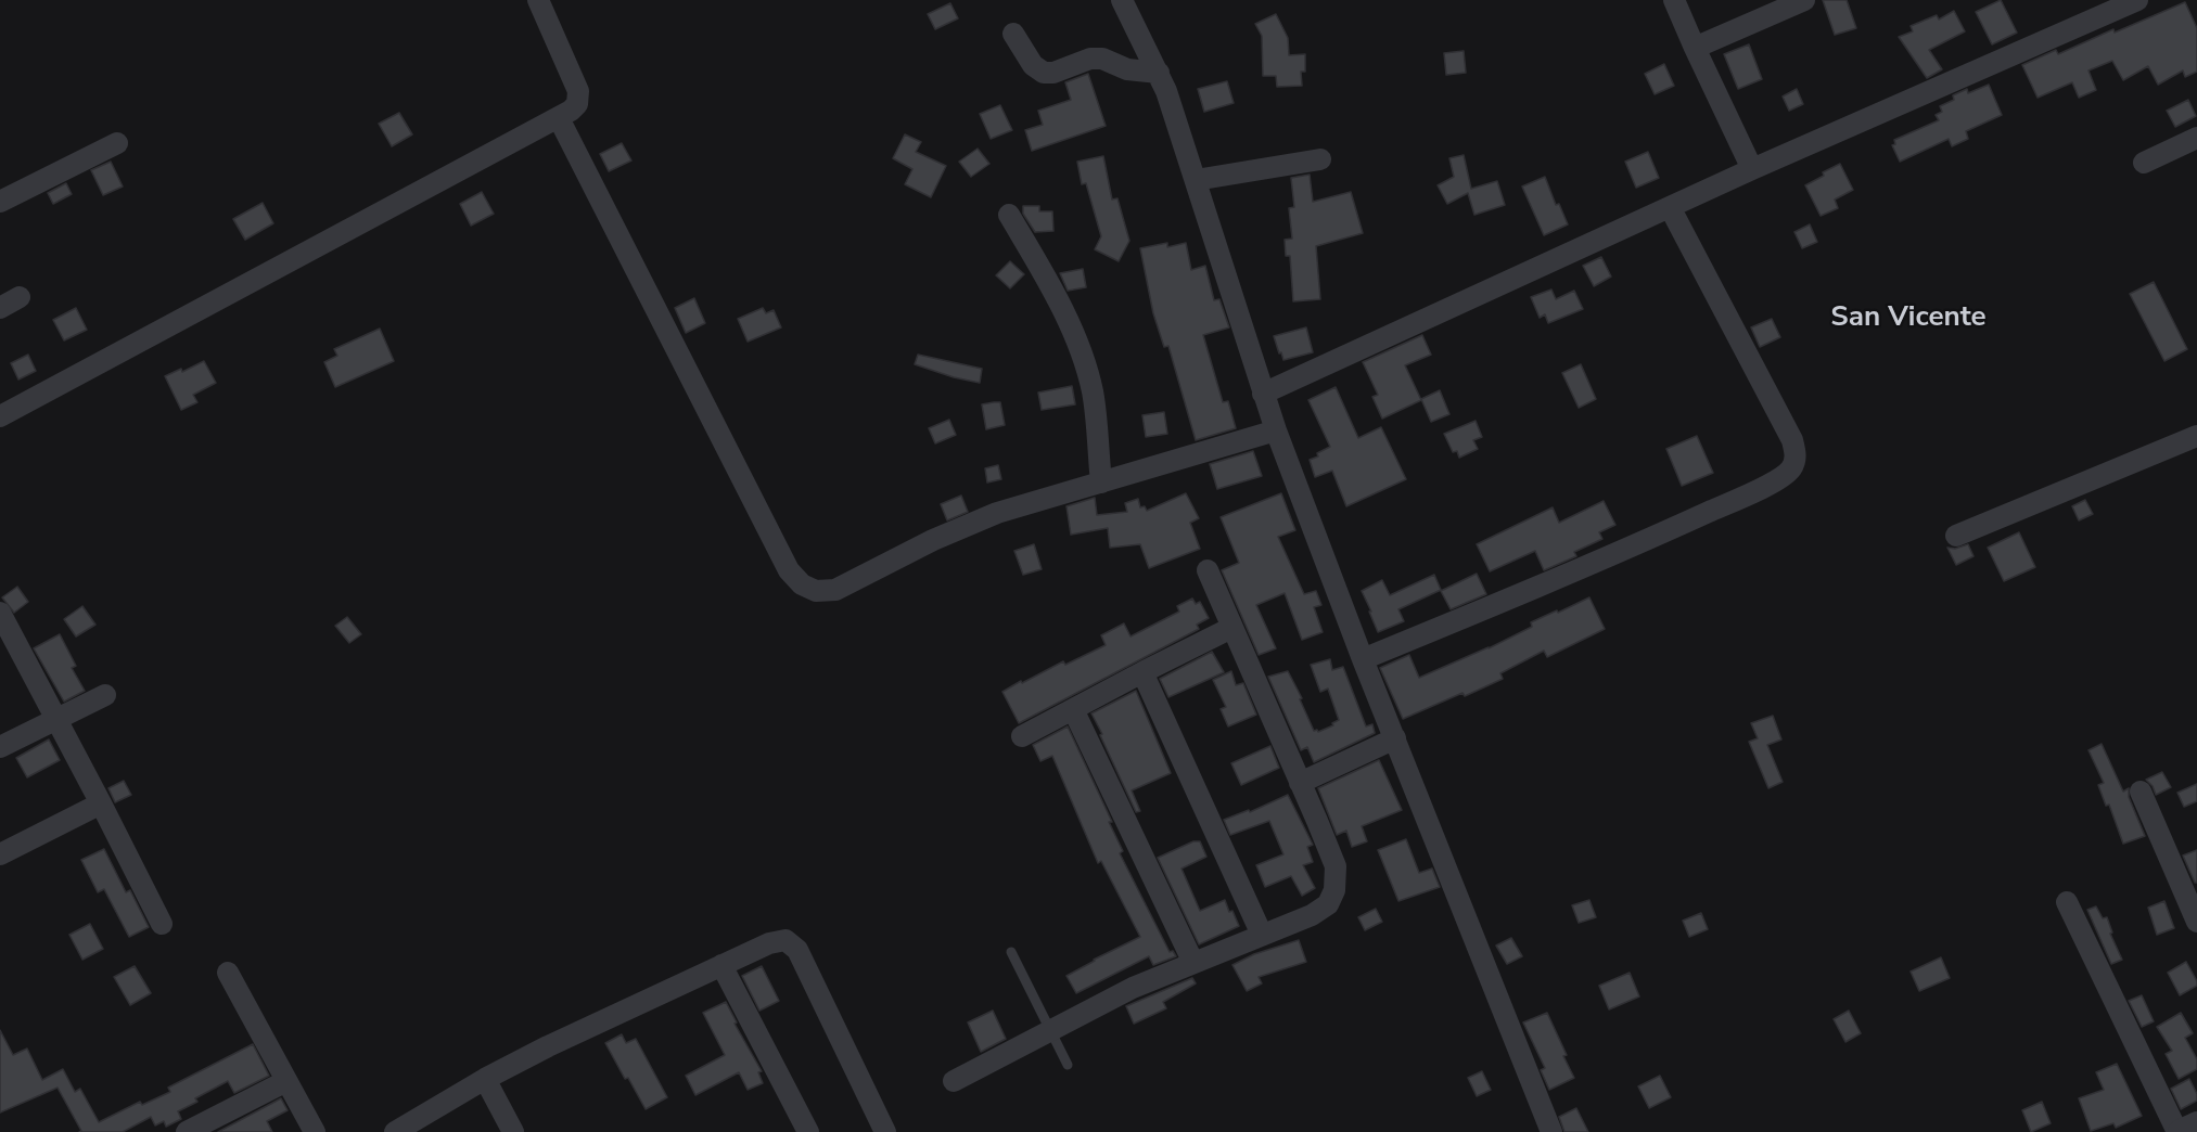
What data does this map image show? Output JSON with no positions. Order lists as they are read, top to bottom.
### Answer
{
  "districts": ["San Vicente"]
}
